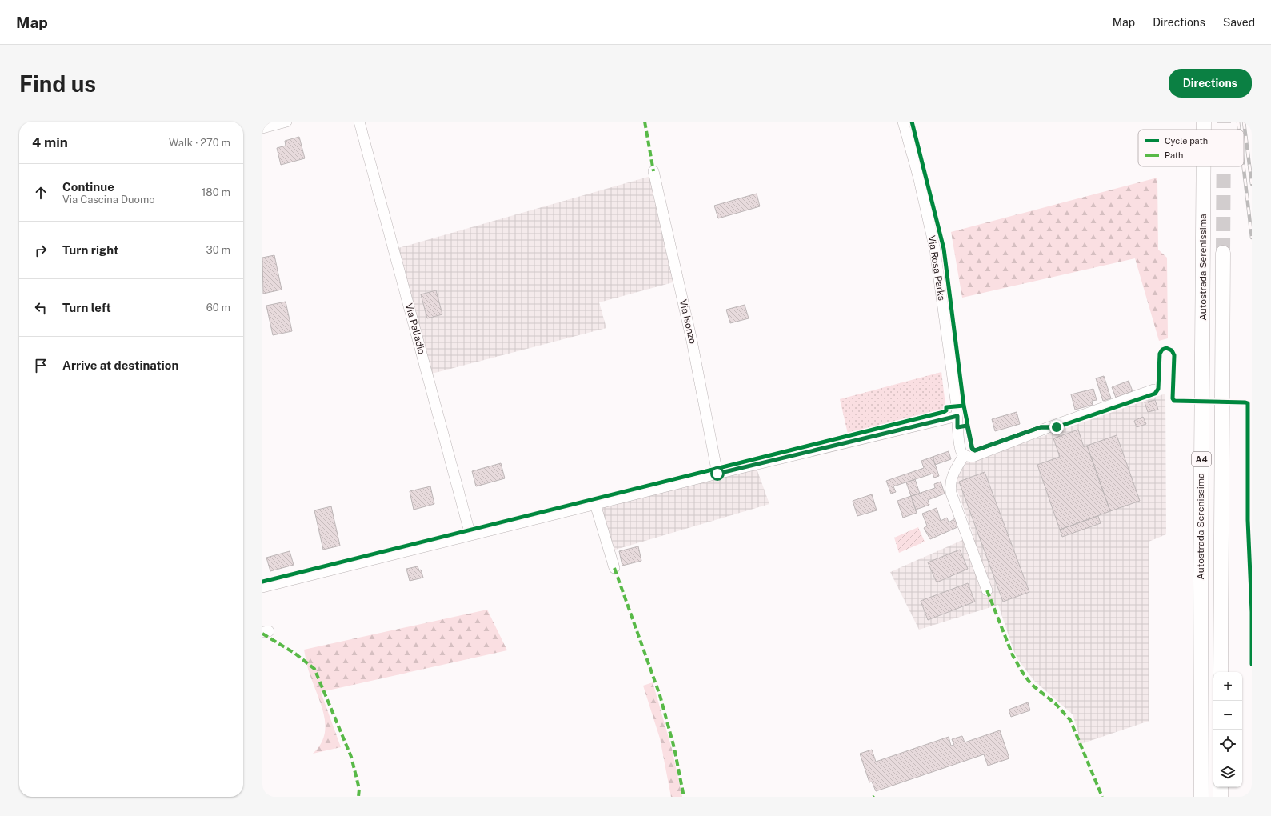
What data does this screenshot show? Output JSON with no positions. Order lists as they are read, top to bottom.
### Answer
{
  "streets": {
    "highway": ["Autostrada Serenissima", "A4"],
    "street": ["Via Rosa Parks", "Via Isonzo", "Via Palladio"]
  },
  "legend": ["Cycle path", "Path"],
  "page": {
    "header": "Map",
    "nav": ["Map", "Directions", "Saved"],
    "buttons": "Directions",
    "title": "Find us",
    "heading": ["4 min", "Walk · 270 m"],
    "list": [
      ["Continue", "Via Cascina Duomo", "180 m"],
      ["Turn right", "30 m"],
      ["Turn left", "60 m"],
      "Arrive at destination"
    ],
    "map_buttons": ["+", "−"]
  }
}
